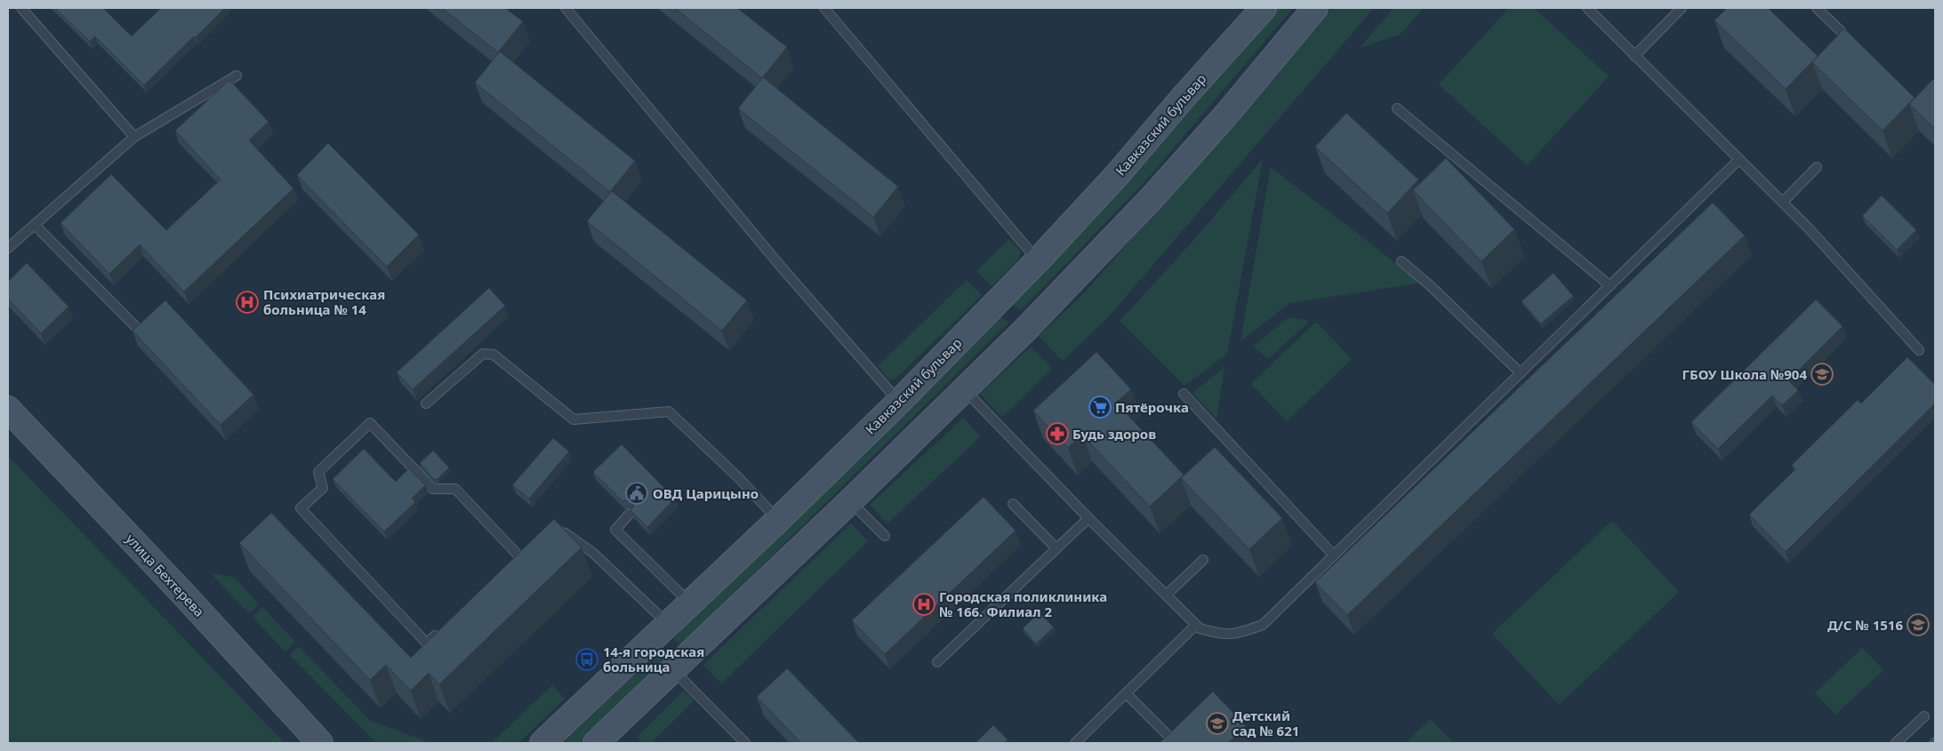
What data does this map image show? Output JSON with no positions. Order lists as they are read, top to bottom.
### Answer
{
  "streets": {
    "street": ["Кавказский бульвар", "улица Бехтерева"]
  },
  "places": {
    "hospital": ["Психиатрическая больница № 14", "Городская поликлиника № 166. Филиал 2"],
    "school or university": ["ГБОУ Школа №904", "Д/C № 1516", "Детский сад № 621"],
    "supermarket": ["Пятёрочка"],
    "pharmacy": ["Будь здоров"],
    "public building": ["ОВД Царицыно"],
    "bus stop": ["14-я городская больница"]
  }
}
